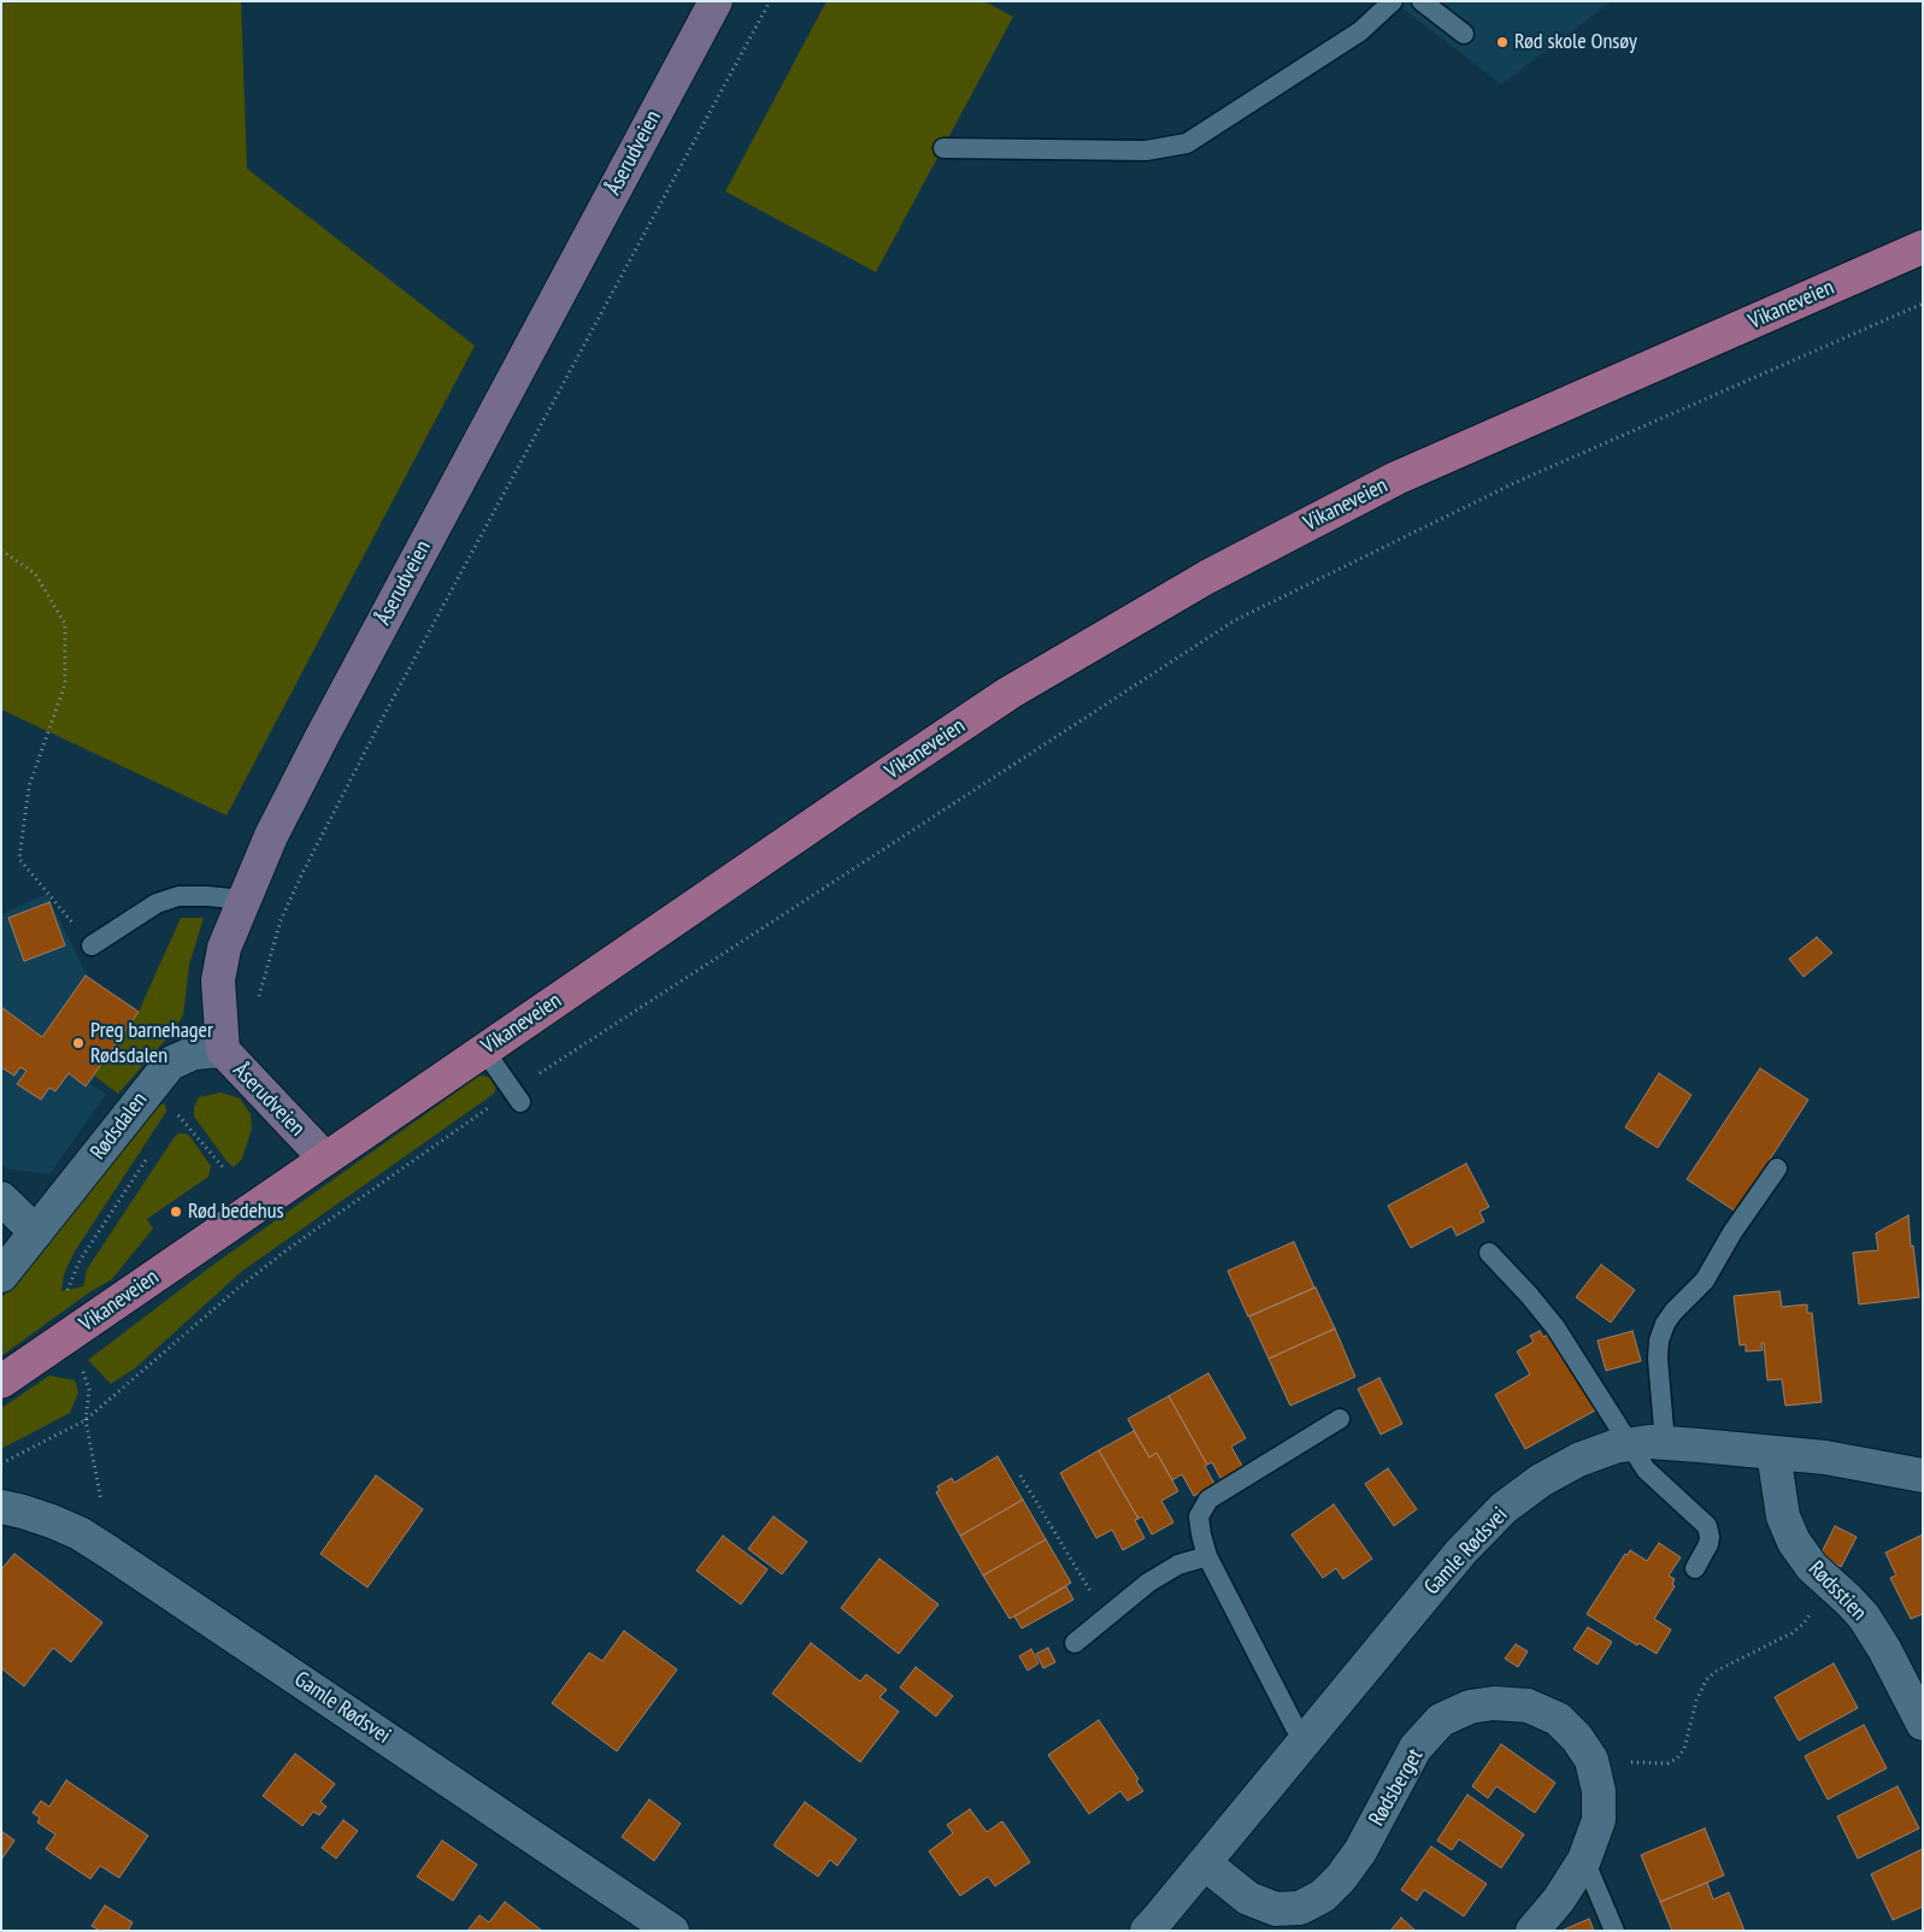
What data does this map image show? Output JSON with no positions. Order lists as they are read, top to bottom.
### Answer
{
  "streets": {
    "main road": ["Vikaneveien"],
    "street": [
      "Åserudveien",
      "Rødsdalen",
      "Gamle Rødsvei",
      "Rødsstien",
      "Rødsberget"
    ]
  },
  "crossings": [
    ["Åserudveien", "Vikaneveien"],
    ["Åserudveien", "Rødsdalen"],
    ["Gamle Rødsvei", "Rødsstien"],
    ["Gamle Rødsvei", "Rødsberget"]
  ],
  "places": ["Rød skole Onsøy", "Preg barnehager Rødsdalen", "Rød bedehus"]
}
